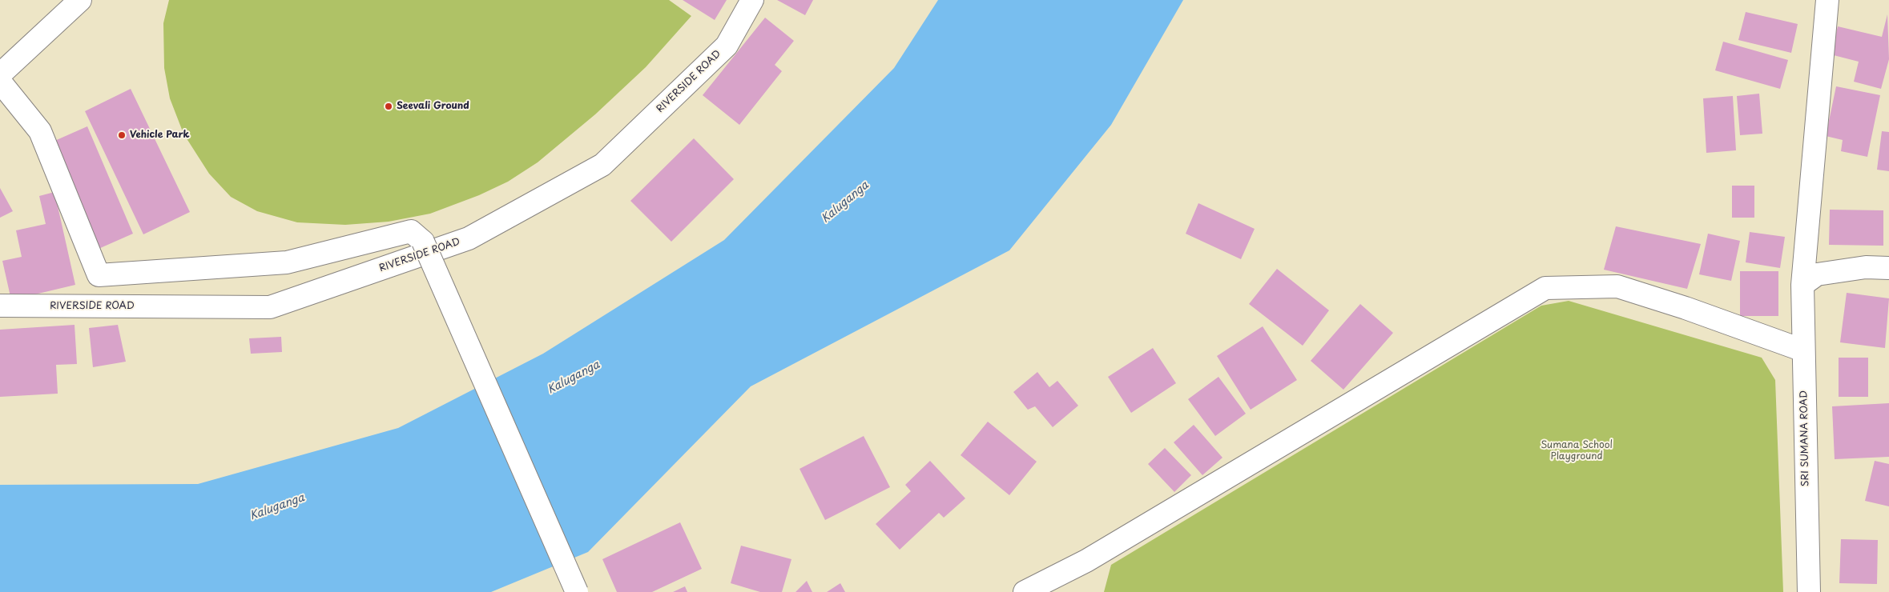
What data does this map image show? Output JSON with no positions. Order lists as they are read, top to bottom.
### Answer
{
  "streets": {
    "street": ["RIVERSIDE ROAD", "SRI SUMANA ROAD"]
  },
  "water": ["Kaluganga"],
  "parks": ["Sumana School Playground"],
  "places": ["Seevali Ground", "Vehicle Park"]
}
